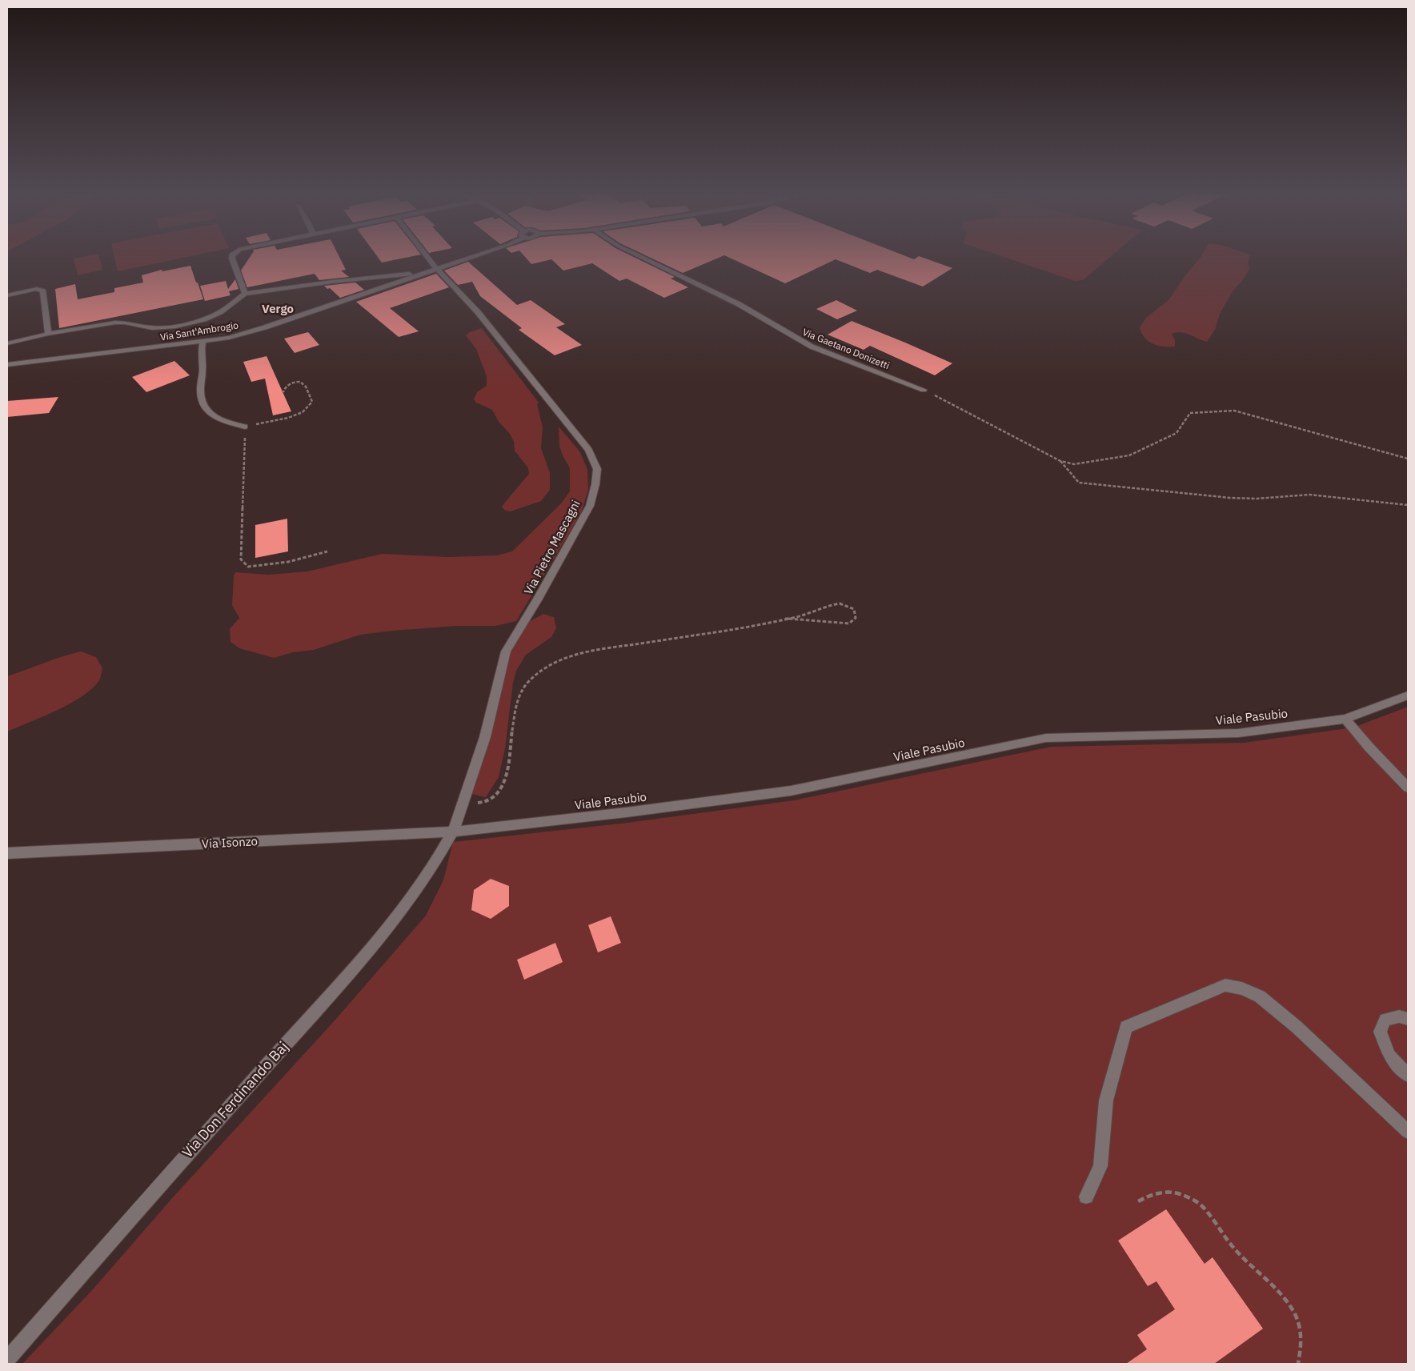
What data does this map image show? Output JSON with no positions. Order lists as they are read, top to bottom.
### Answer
{
  "streets": {
    "street": [
      "Via Sant'Ambrogio",
      "Via Gaetano Donizetti",
      "Via Pietro Mascagni",
      "Viale Pasubio",
      "Via Isonzo",
      "Via Don Ferdinando Baj"
    ]
  },
  "crossings": [
    ["Via Sant'Ambrogio", "Via Pietro Mascagni"],
    ["Via Pietro Mascagni", "Viale Pasubio"],
    ["Via Pietro Mascagni", "Via Isonzo"],
    ["Via Pietro Mascagni", "Via Don Ferdinando Baj"],
    ["Viale Pasubio", "Via Isonzo"],
    ["Viale Pasubio", "Via Don Ferdinando Baj"],
    ["Via Isonzo", "Via Don Ferdinando Baj"]
  ],
  "districts": ["Vergo"]
}
